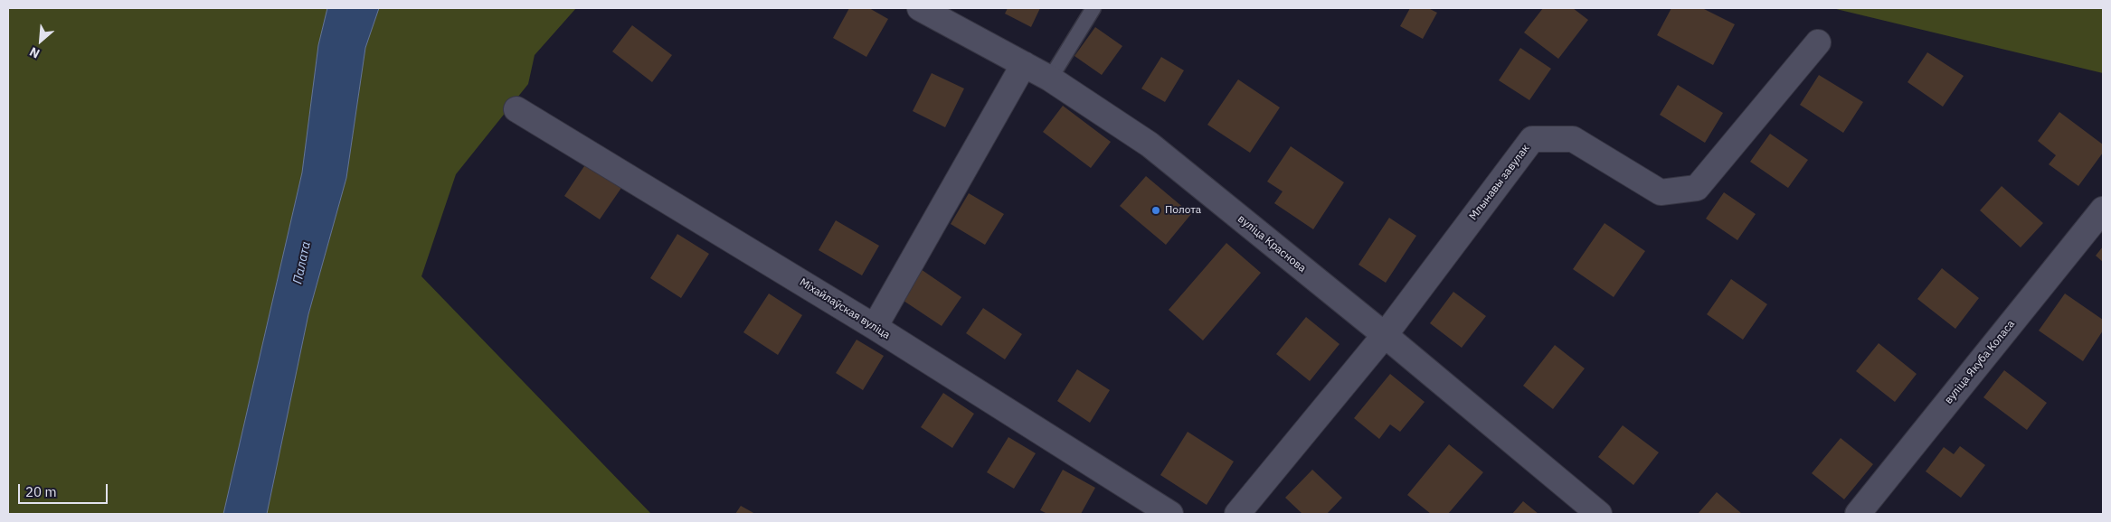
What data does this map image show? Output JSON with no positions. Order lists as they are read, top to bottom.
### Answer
{
  "streets": {
    "street": [
      "Млынавы завулак",
      "вуліца Краснова",
      "Міхайлаўская вуліца",
      "вуліца Якуба Коласа"
    ]
  },
  "crossings": [
    ["Млынавы завулак", "вуліца Краснова"]
  ],
  "water": ["Палата"],
  "places": ["Полота"],
  "scale_bar": "20 m",
  "north": "bottom left"
}
